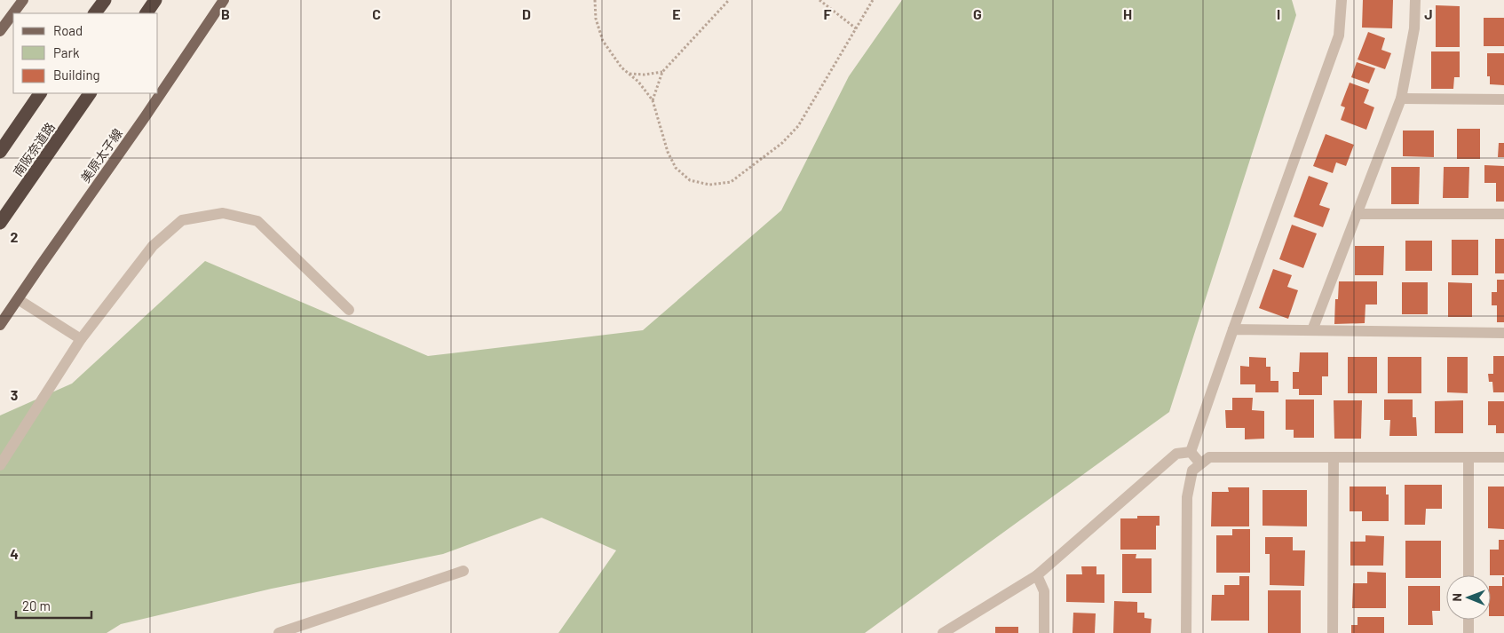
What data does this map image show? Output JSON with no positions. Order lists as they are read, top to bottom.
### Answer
{
  "streets": {
    "highway": ["南阪奈道路"],
    "main road": ["美原太子線"]
  },
  "legend": ["Road", "Park", "Building"],
  "scale_bar": "20 m",
  "north": "left",
  "grid": {
    "columns": [
      "B",
      "C",
      "D",
      "E",
      "F",
      "G",
      "H",
      "I",
      "J"
    ],
    "rows": ["2", "3", "4"]
  }
}
